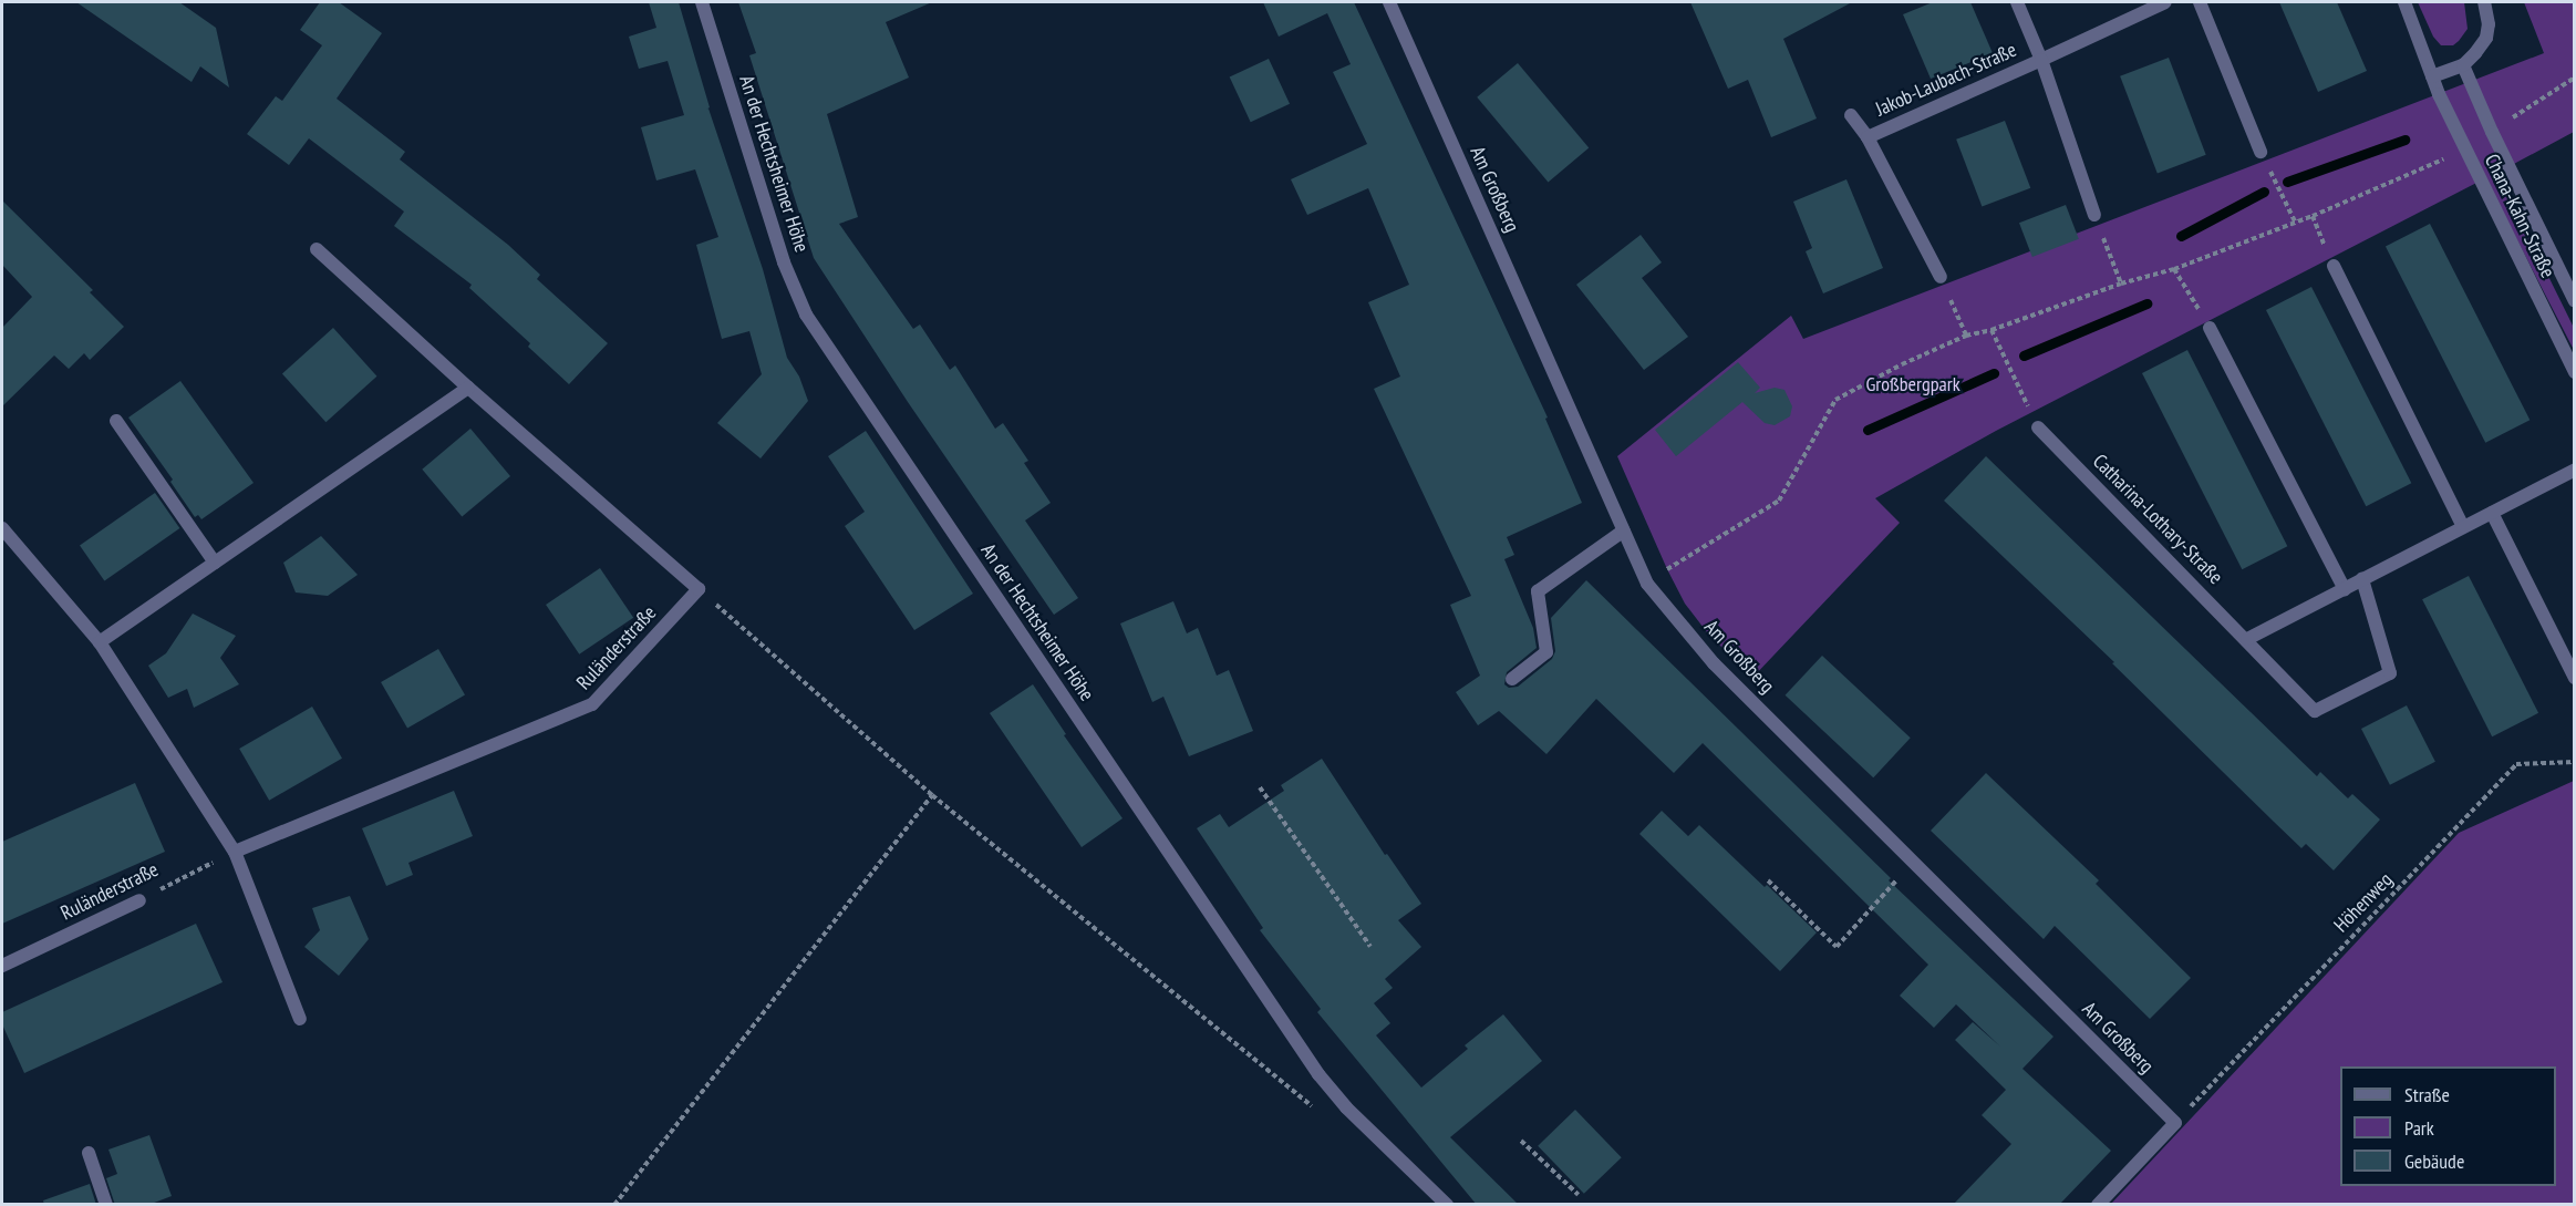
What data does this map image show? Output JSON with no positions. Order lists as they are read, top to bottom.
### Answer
{
  "streets": {
    "street": [
      "Jakob-Laubach-Straße",
      "An der Hechtsheimer Höhe",
      "Am Großberg",
      "Chana-Kahn-Straße",
      "Catharina-Lothary-Straße",
      "Ruländerstraße"
    ],
    "path": ["Höhenweg"]
  },
  "parks": ["Großbergpark"],
  "legend": ["Straße", "Park", "Gebäude"]
}
